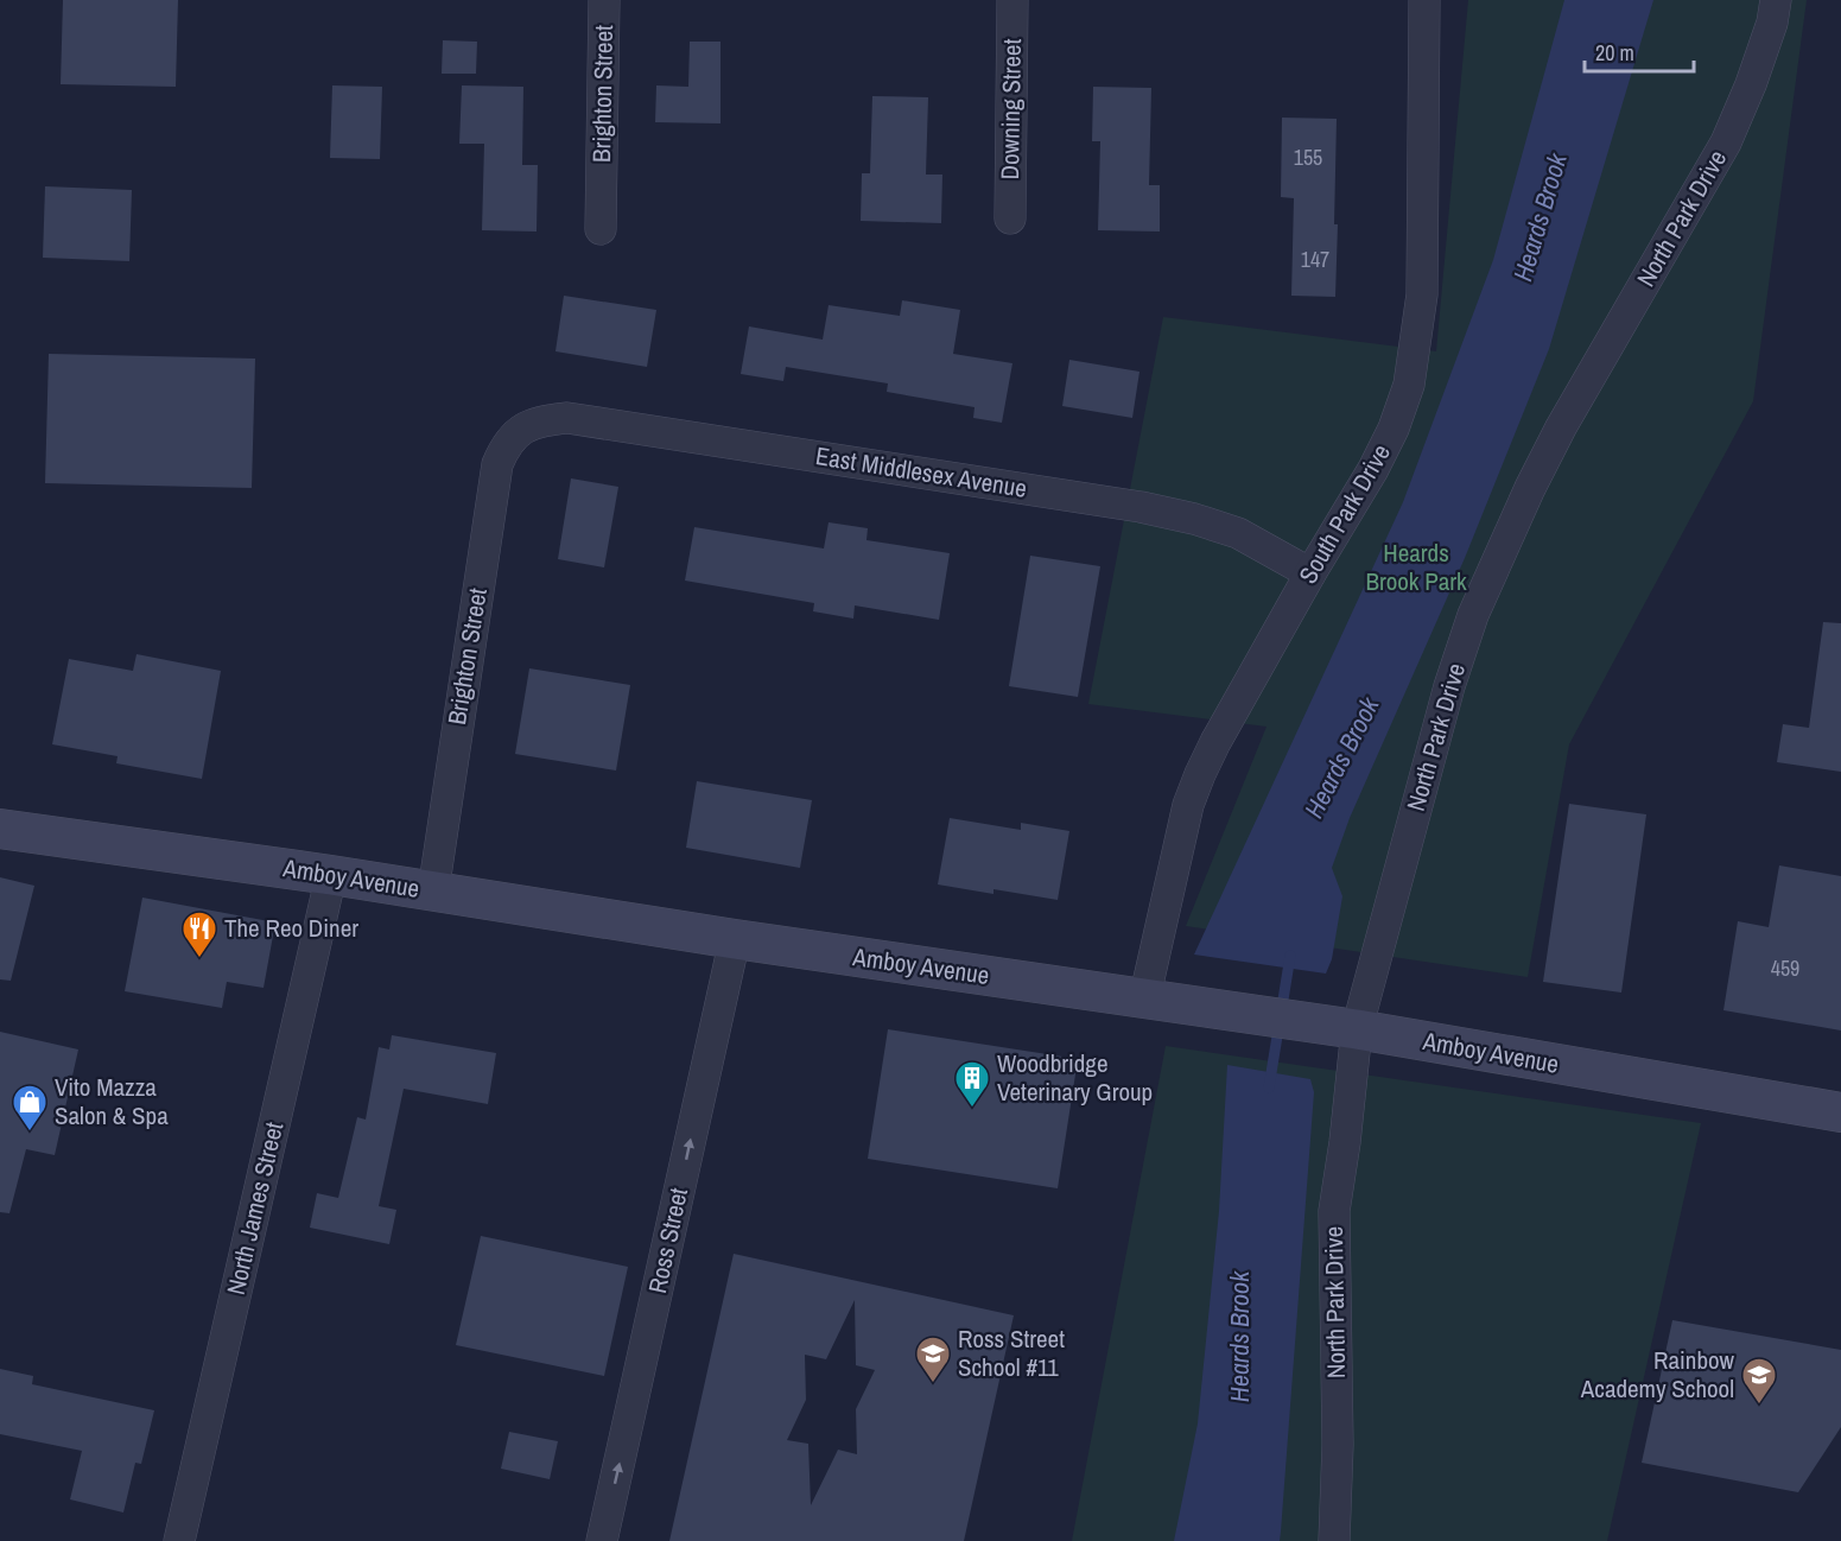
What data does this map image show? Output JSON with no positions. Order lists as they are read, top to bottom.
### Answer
{
  "streets": {
    "main road": ["Amboy Avenue"],
    "street": [
      "Brighton Street",
      "Downing Street",
      "North Park Drive",
      "East Middlesex Avenue",
      "South Park Drive",
      "North James Street",
      "Ross Street"
    ]
  },
  "crossings": [
    ["Brighton Street", "East Middlesex Avenue"],
    ["Brighton Street", "Amboy Avenue"],
    ["North Park Drive", "Amboy Avenue"],
    ["East Middlesex Avenue", "South Park Drive"],
    ["South Park Drive", "Amboy Avenue"],
    ["Amboy Avenue", "North James Street"],
    ["Amboy Avenue", "Ross Street"]
  ],
  "one_way": ["Ross Street"],
  "water": ["Heards Brook"],
  "parks": ["Heards Brook Park"],
  "places": {
    "restaurant": ["The Reo Diner"],
    "building": ["Woodbridge Veterinary Group"],
    "shop": ["Vito Mazza Salon & Spa"],
    "school or university": ["Ross Street School #11", "Rainbow Academy School"]
  },
  "house_numbers": ["155", "147", "459"],
  "scale_bar": "20 m"
}
